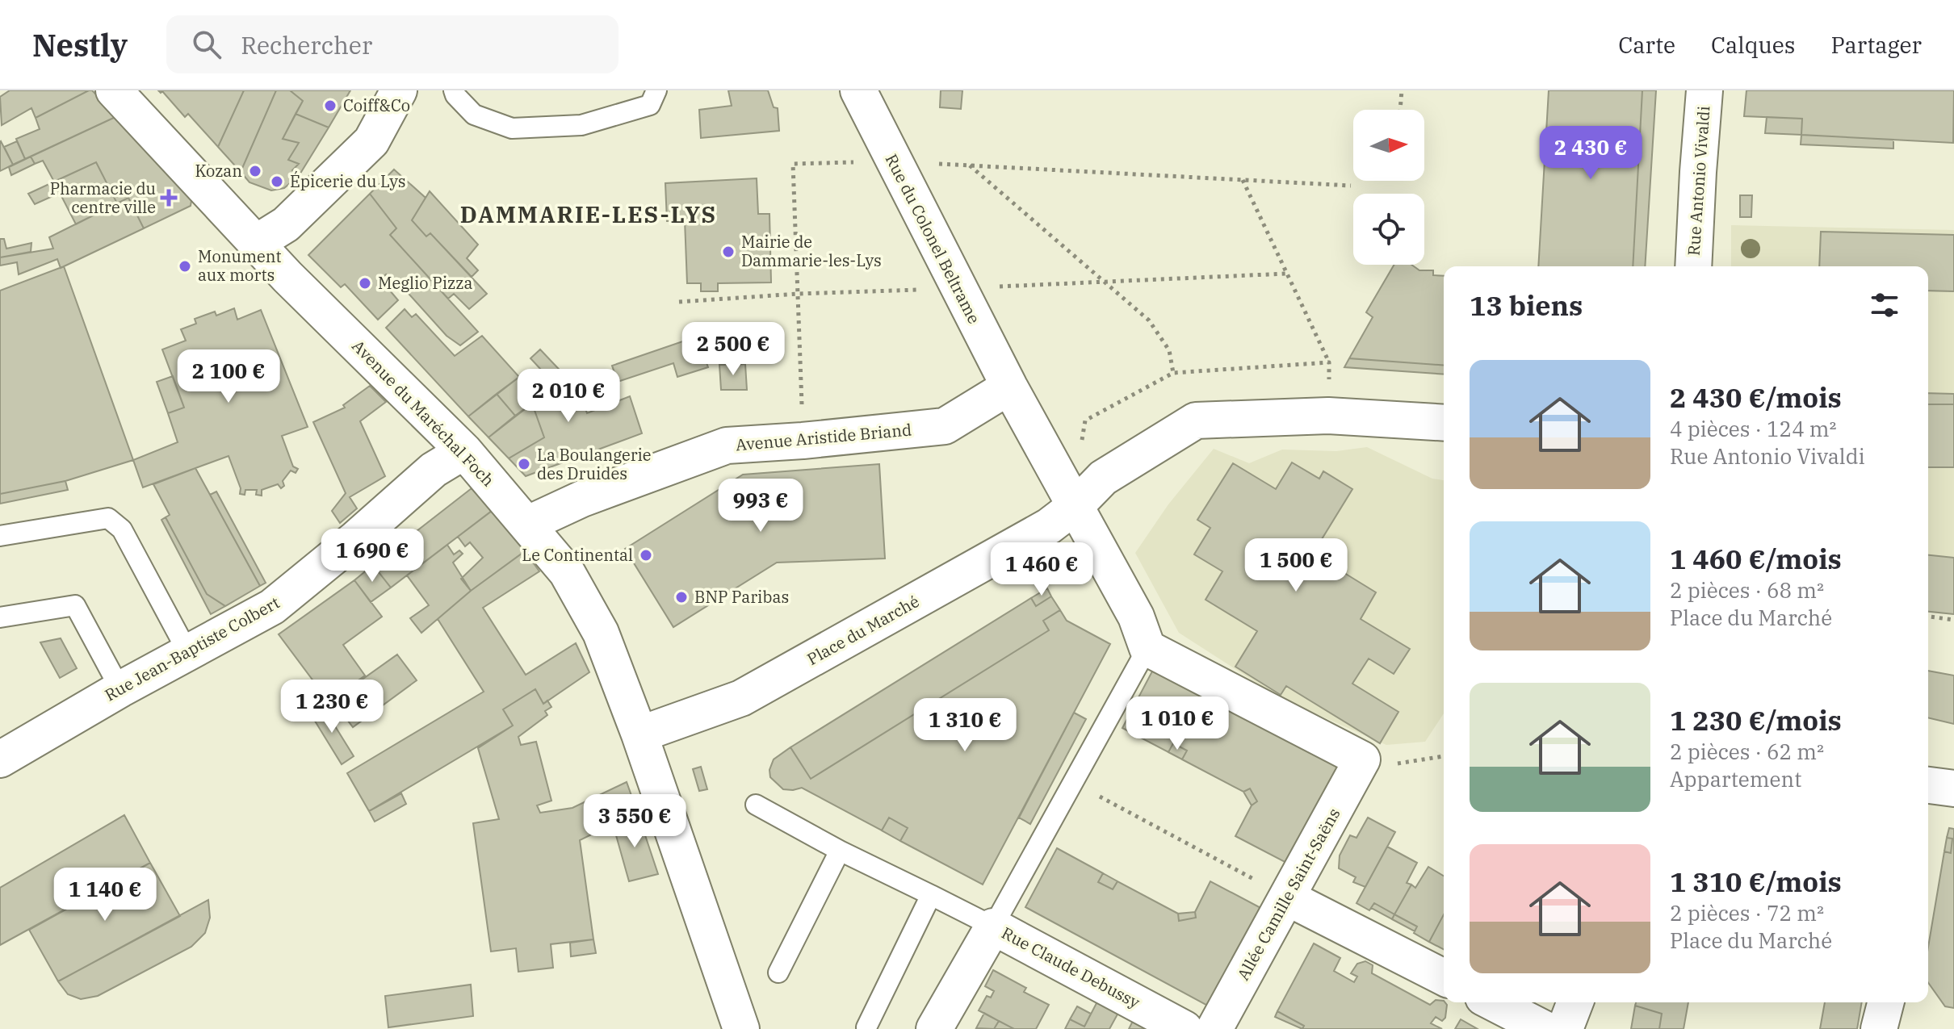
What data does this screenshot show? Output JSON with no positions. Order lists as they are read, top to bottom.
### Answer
{
  "streets": {
    "street": [
      "Rue Antonio Vivaldi",
      "Rue du Colonel Beltrame",
      "Avenue du Maréchal Foch",
      "Avenue Aristide Briand",
      "Place du Marché",
      "Rue Jean-Baptiste Colbert",
      "Allée Camille Saint-Saëns",
      "Rue Claude Debussy"
    ]
  },
  "crossings": [
    ["Rue du Colonel Beltrame", "Avenue Aristide Briand"],
    ["Rue du Colonel Beltrame", "Place du Marché"],
    ["Avenue du Maréchal Foch", "Avenue Aristide Briand"],
    ["Avenue du Maréchal Foch", "Place du Marché"],
    ["Avenue du Maréchal Foch", "Rue Jean-Baptiste Colbert"]
  ],
  "districts": ["DAMMARIE-LES-LYS"],
  "places": {
    "other": [
      "Coiff&Co",
      "Kozan",
      "Épicerie du Lys",
      "Mairie de Dammarie-les-Lys",
      "Monument aux morts",
      "Meglio Pizza",
      "La Boulangerie des Druides",
      "Le Continental",
      "BNP Paribas"
    ],
    "health": ["Pharmacie du centre ville"]
  },
  "north": "right",
  "page": {
    "header": "Nestly",
    "search": "Rechercher",
    "nav": ["Carte", "Calques", "Partager"],
    "price": [
      "2 430 €",
      "2 500 €",
      "2 100 €",
      "2 010 €",
      "993 €",
      "1 690 €",
      "1 500 €",
      "1 460 €",
      "1 230 €",
      "1 010 €",
      "1 310 €",
      "3 550 €",
      "1 140 €"
    ],
    "heading": "13 biens",
    "list": [
      {
        "name": "2 430 €/mois",
        "note": "4 pièces · 124 m² · Rue Antonio Vivaldi"
      },
      {
        "name": "1 460 €/mois",
        "note": "2 pièces · 68 m² · Place du Marché"
      },
      {
        "name": "1 230 €/mois",
        "note": "2 pièces · 62 m² · Appartement"
      },
      {
        "name": "1 310 €/mois",
        "note": "2 pièces · 72 m² · Place du Marché"
      }
    ]
  }
}
